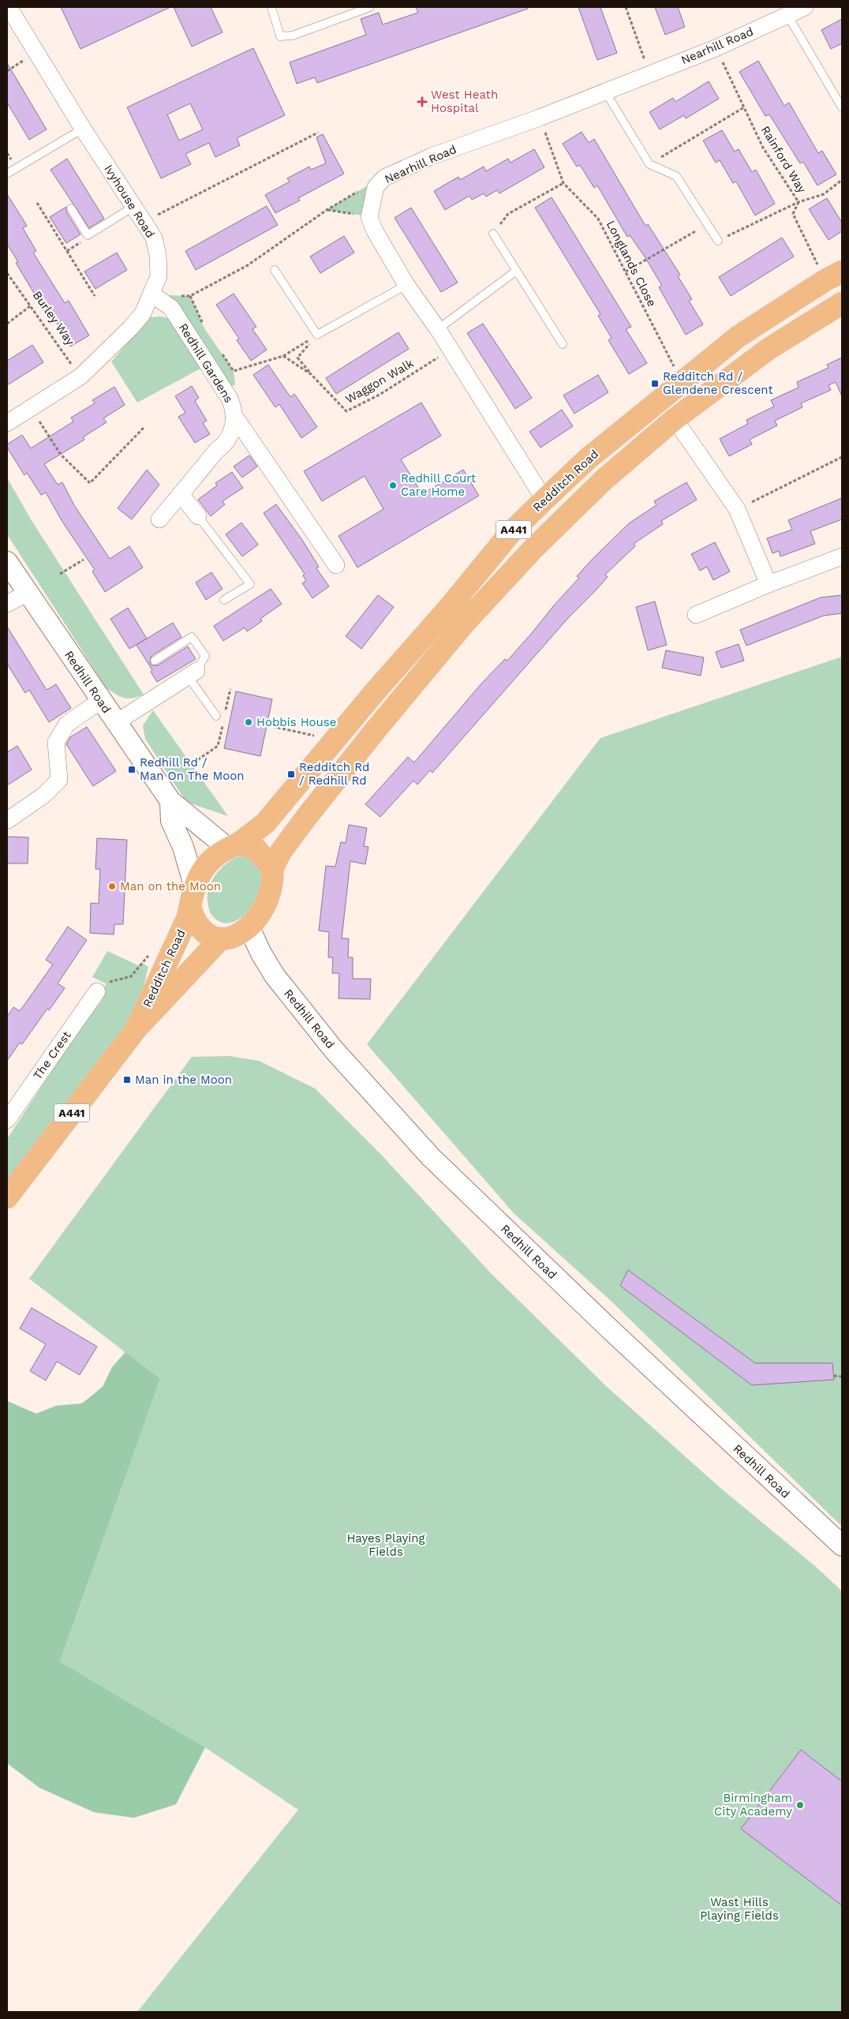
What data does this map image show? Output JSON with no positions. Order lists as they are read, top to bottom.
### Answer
{
  "streets": {
    "highway": ["Redditch Road", "A441"],
    "street": [
      "Nearhill Road",
      "Ivyhouse Road",
      "Redhill Gardens",
      "Redhill Road",
      "The Crest"
    ],
    "path": [
      "Rainford Way",
      "Longlands Close",
      "Burley Way",
      "Waggon Walk"
    ]
  },
  "crossings": [
    ["Nearhill Road", "Rainford Way"],
    ["Nearhill Road", "Longlands Close"],
    ["Rainford Way", "Redditch Road"],
    ["Ivyhouse Road", "Burley Way"],
    ["Ivyhouse Road", "Redhill Gardens"],
    ["Longlands Close", "Redditch Road"],
    ["Redditch Road", "A441"],
    ["Redditch Road", "Redhill Road"],
    ["A441", "Redhill Road"]
  ],
  "parks": ["Hayes Playing Fields", "Wast Hills Playing Fields"],
  "places": {
    "health": ["West Heath Hospital"],
    "transit": [
      "Redditch Rd / Glendene Crescent",
      "Redhill Rd / Man On The Moon",
      "Redditch Rd / Redhill Rd",
      "Man in the Moon"
    ],
    "other": [
      "Redhill Court Care Home",
      "Hobbis House",
      "Man on the Moon",
      "Birmingham City Academy"
    ]
  }
}
